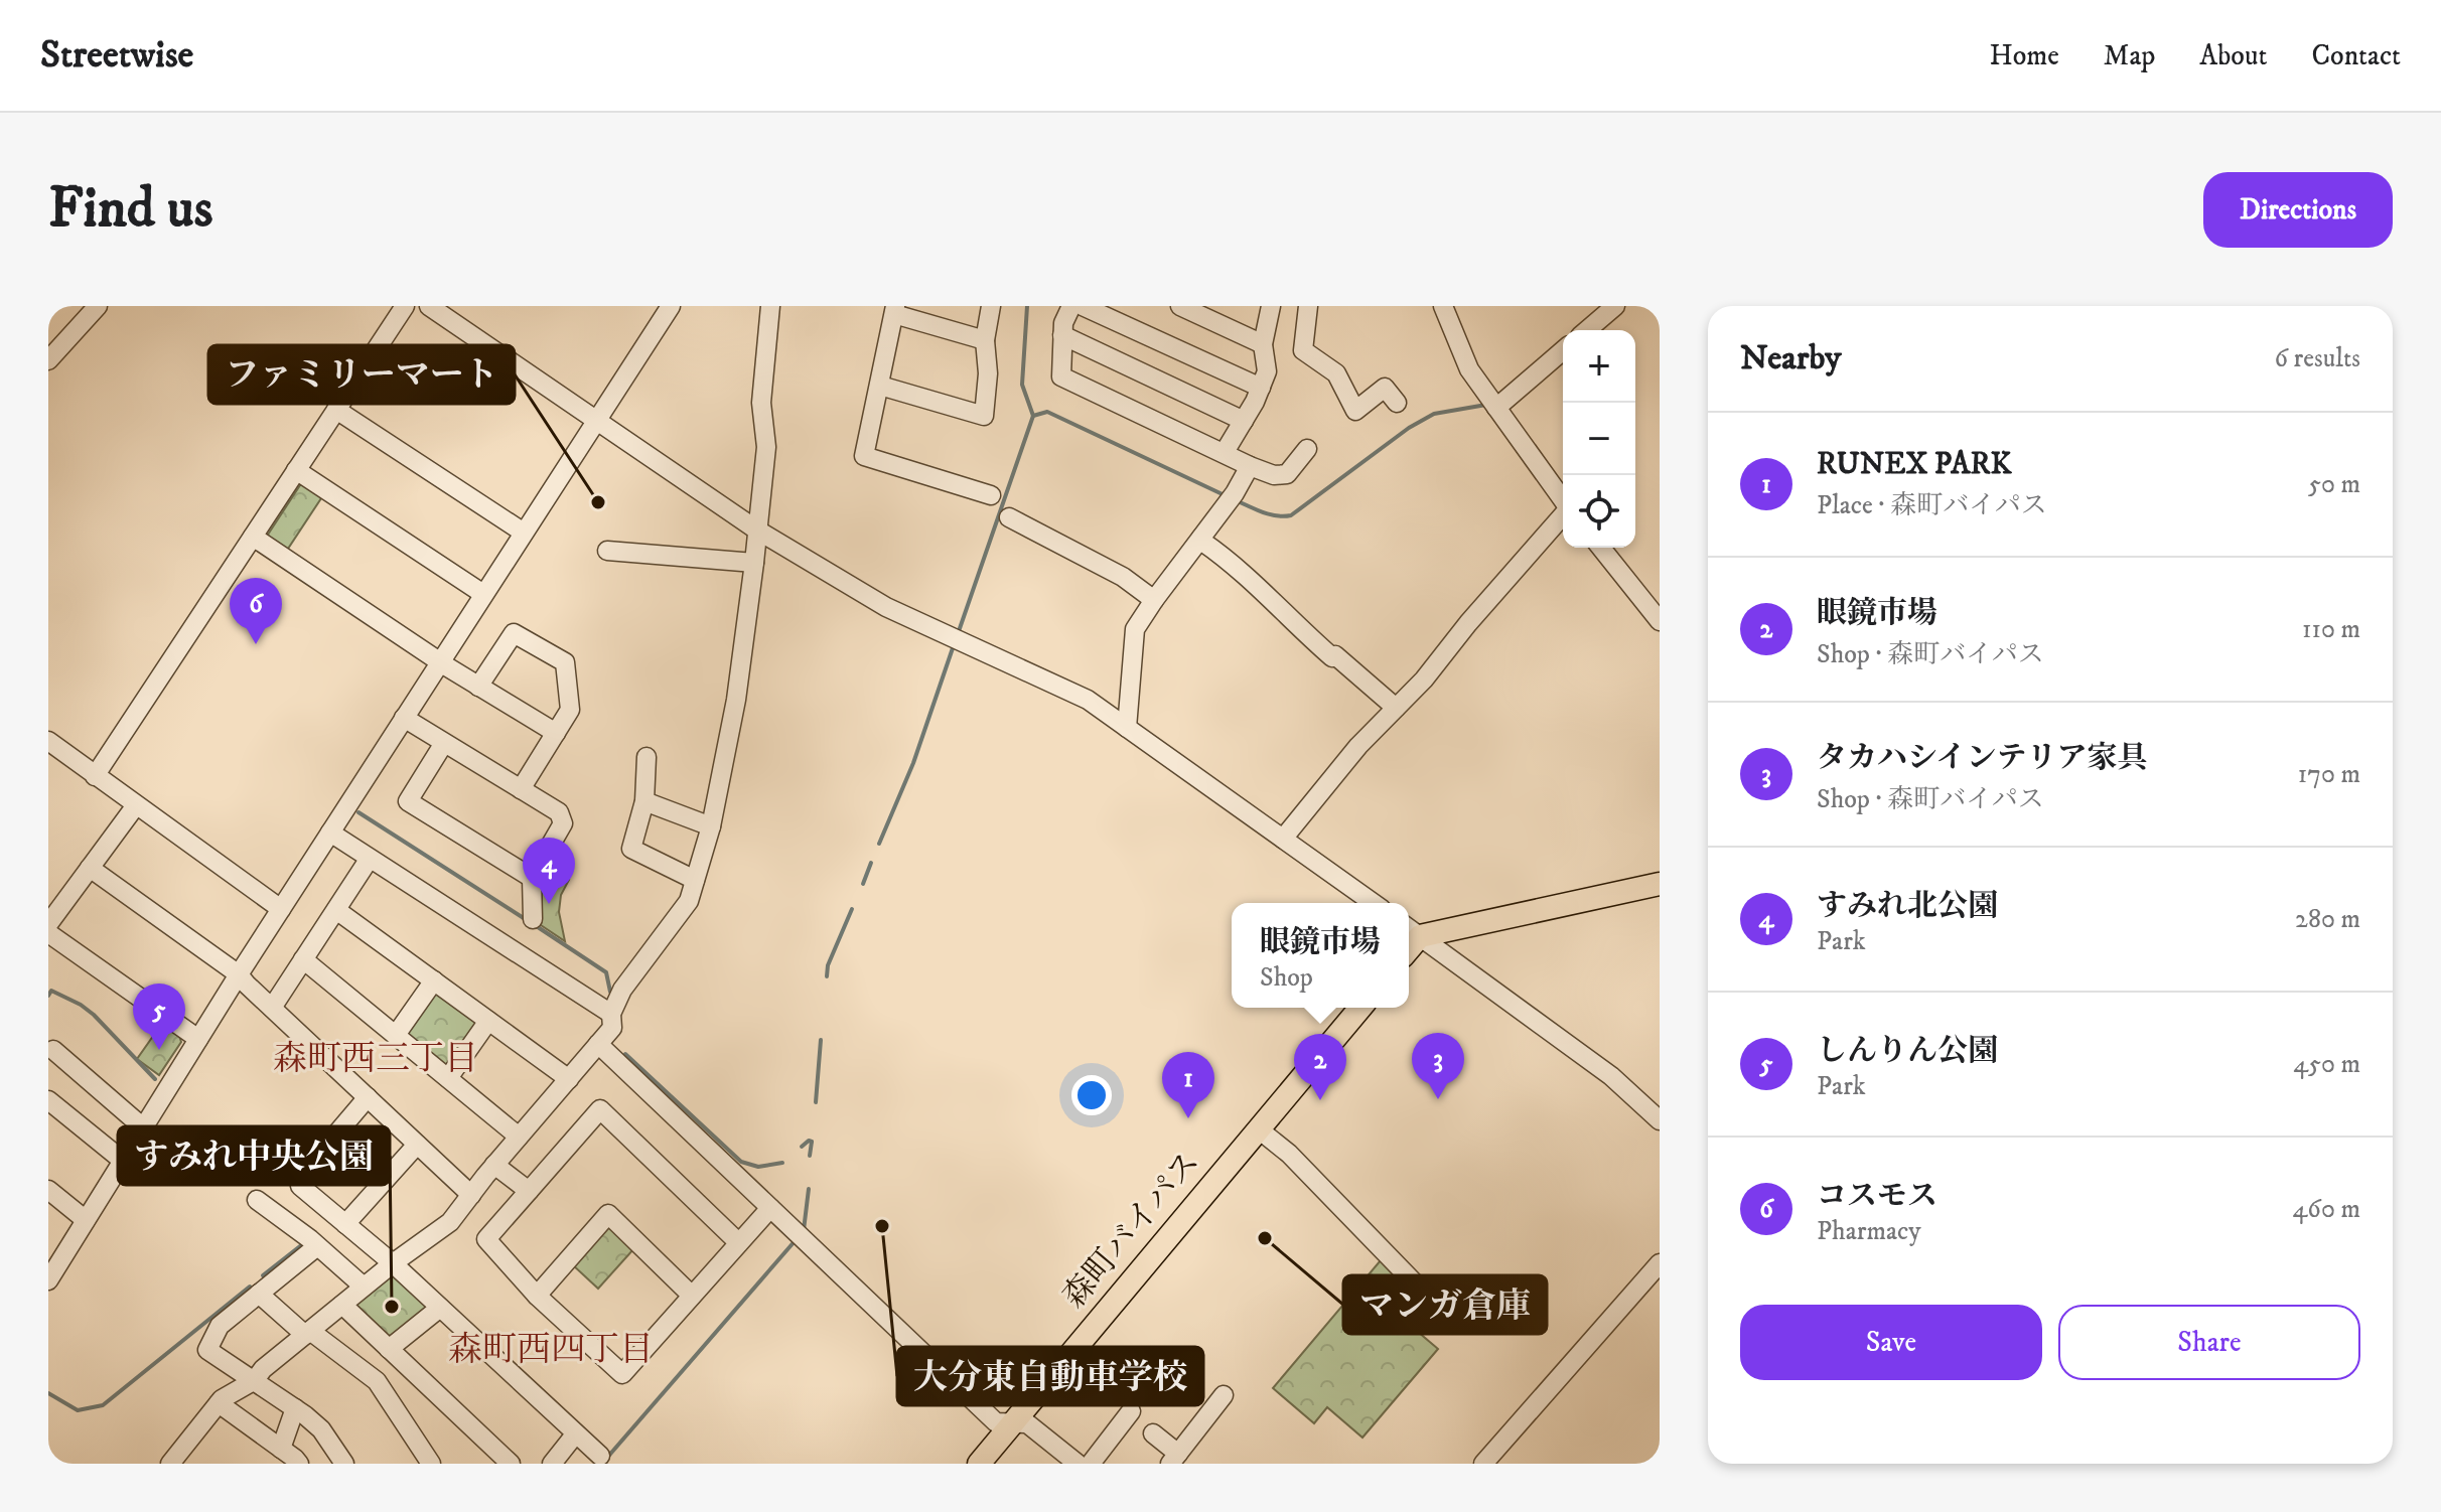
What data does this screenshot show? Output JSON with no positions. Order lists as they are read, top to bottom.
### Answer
{
  "streets": {
    "main road": ["森町バイパス"]
  },
  "districts": ["森町西三丁目", "森町西四丁目"],
  "places": [
    "ファミリーマート",
    "大分東自動車学校",
    "マンガ倉庫",
    "すみれ中央公園"
  ],
  "page": {
    "header": "Streetwise",
    "nav": [
      "Home",
      "Map",
      "About",
      "Contact"
    ],
    "buttons": [
      "Directions",
      ["Save", "Share"]
    ],
    "title": "Find us",
    "heading": ["Nearby", "6 results"],
    "map_buttons": ["+", "−"],
    "list": [
      {
        "mark": "1",
        "name": "RUNEX PARK",
        "note": "Place · 森町バイパス",
        "value": "50 m"
      },
      {
        "mark": "2",
        "name": "眼鏡市場",
        "note": "Shop · 森町バイパス",
        "value": "110 m"
      },
      {
        "mark": "3",
        "name": "タカハシインテリア家具",
        "note": "Shop · 森町バイパス",
        "value": "170 m"
      },
      {
        "mark": "4",
        "name": "すみれ北公園",
        "note": "Park",
        "value": "280 m"
      },
      {
        "mark": "5",
        "name": "しんりん公園",
        "note": "Park",
        "value": "450 m"
      },
      {
        "mark": "6",
        "name": "コスモス",
        "note": "Pharmacy",
        "value": "460 m"
      }
    ],
    "pins": [
      "6",
      "4",
      "5",
      "3",
      "2",
      "1"
    ],
    "popup": ["眼鏡市場", "Shop"]
  }
}
